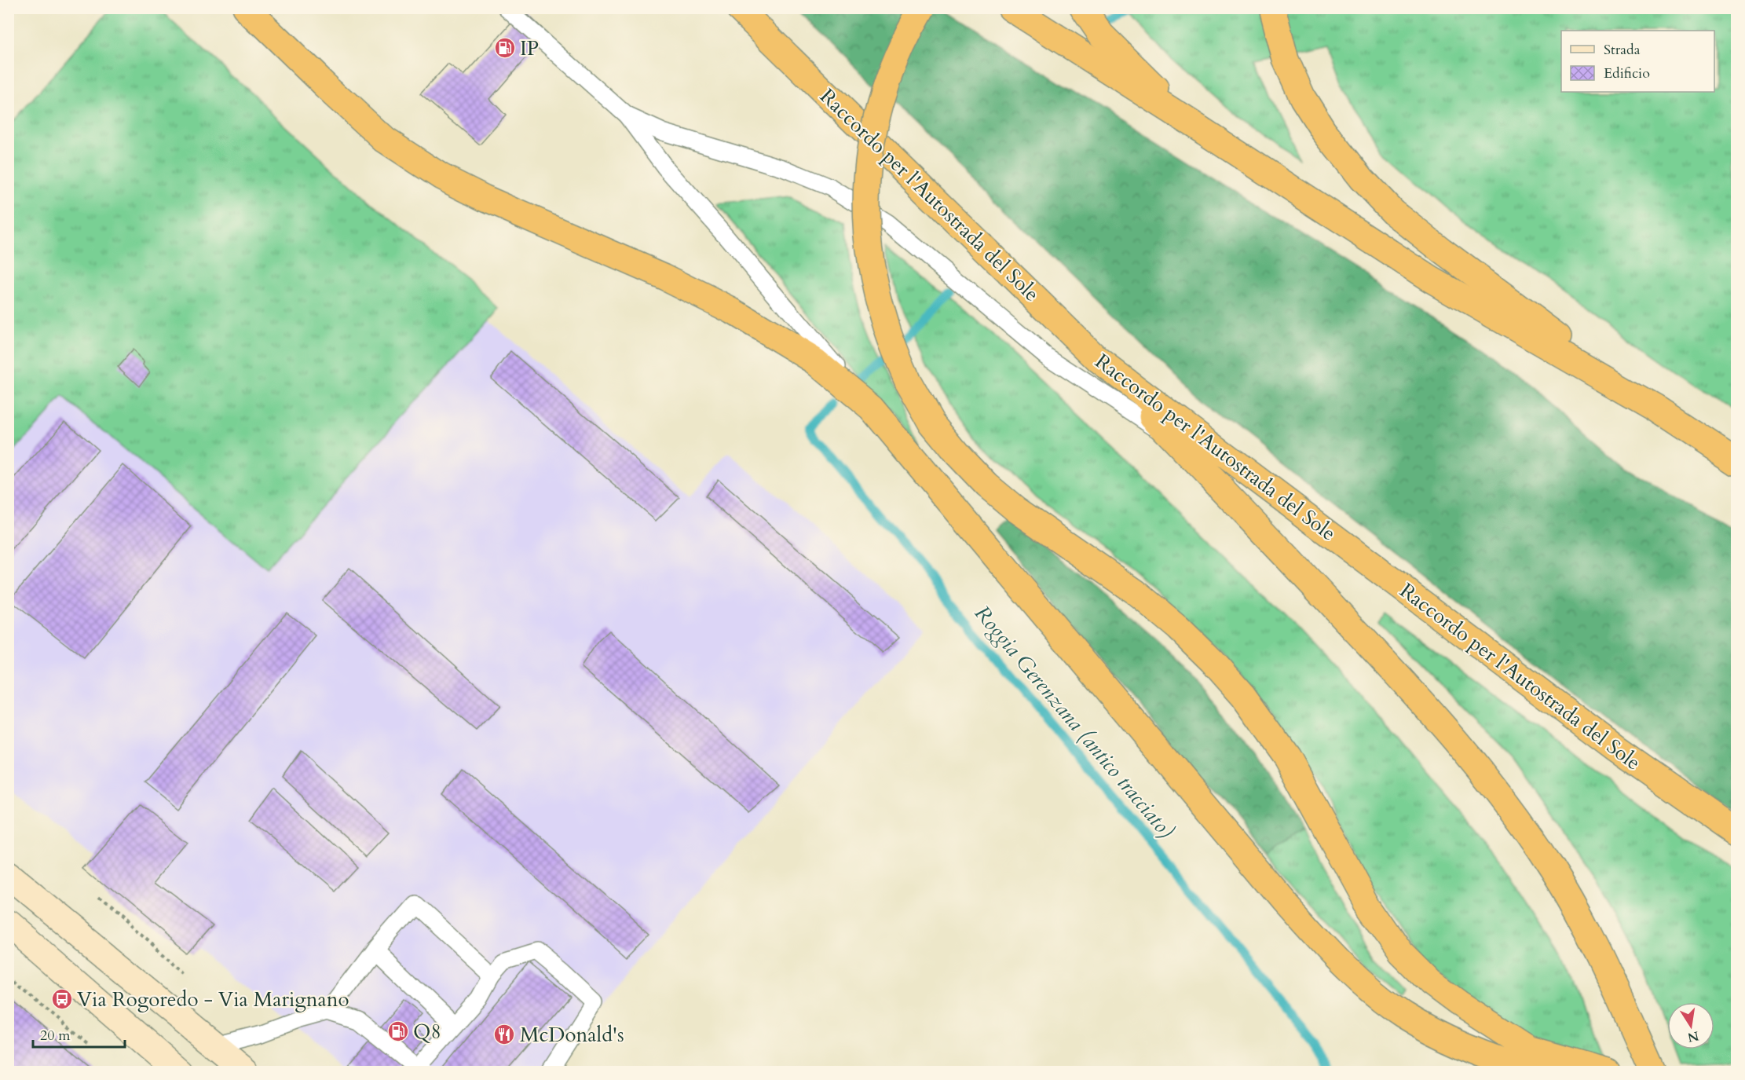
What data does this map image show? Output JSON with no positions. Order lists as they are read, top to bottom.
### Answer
{
  "streets": {
    "highway": ["Raccordo per l'Autostrada del Sole"]
  },
  "water": ["Roggia Gerenzana (antico tracciato)"],
  "places": {
    "fuel station": ["IP", "Q8"],
    "bus stop": ["Via Rogoredo - Via Marignano"],
    "restaurant": ["McDonald's"]
  },
  "legend": ["Strada", "Edificio"],
  "scale_bar": "20 m",
  "north": "bottom"
}
